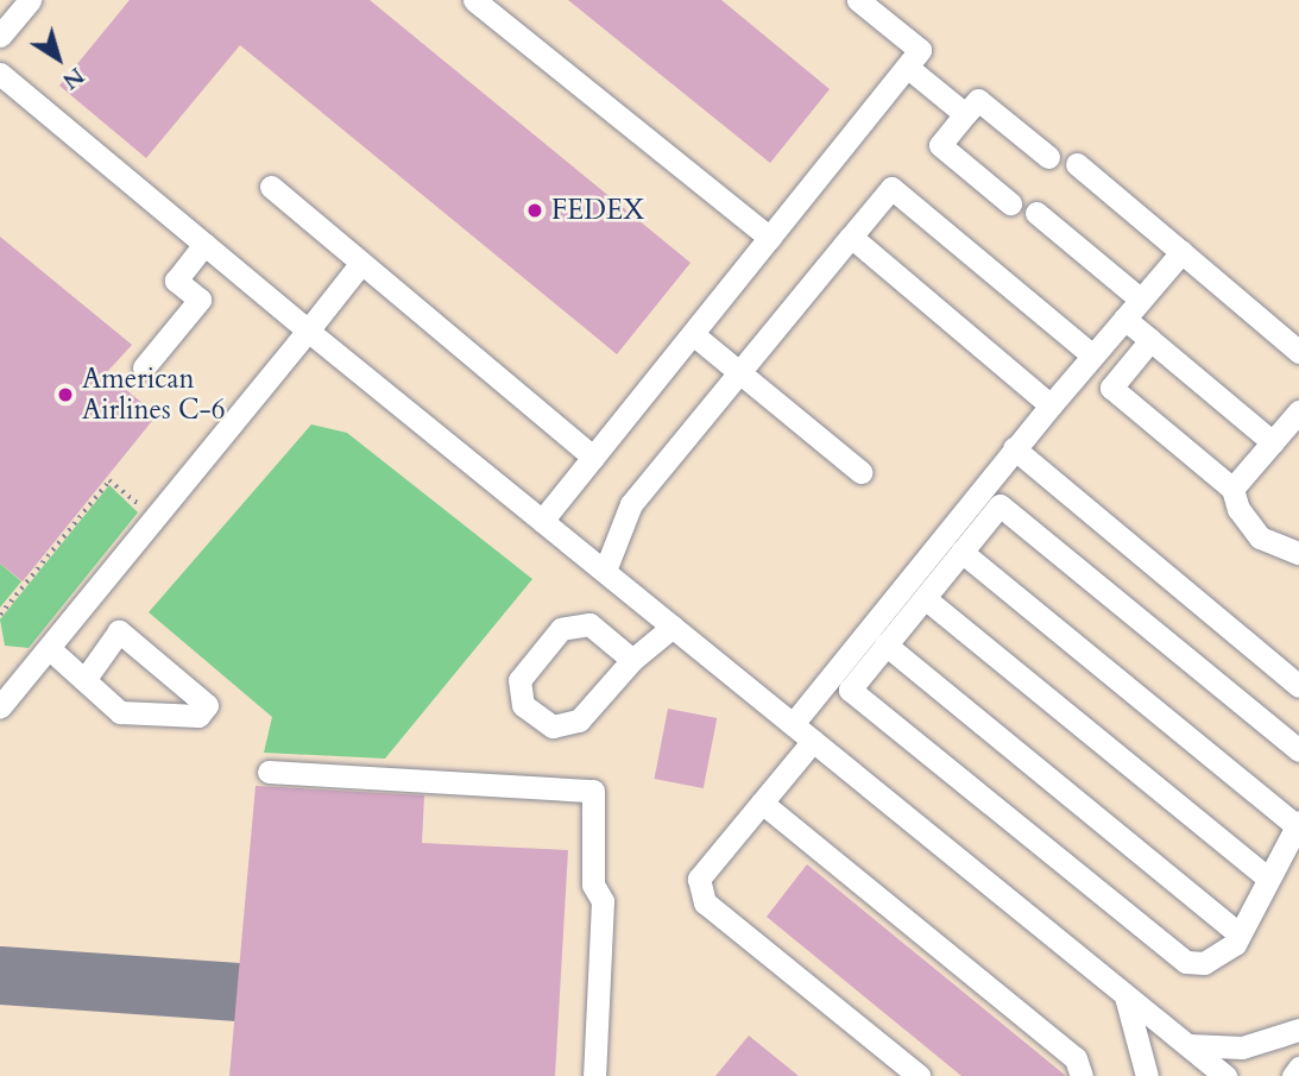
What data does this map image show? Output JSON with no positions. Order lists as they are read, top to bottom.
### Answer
{
  "places": ["FEDEX", "American Airlines C-6"],
  "north": "bottom right"
}
